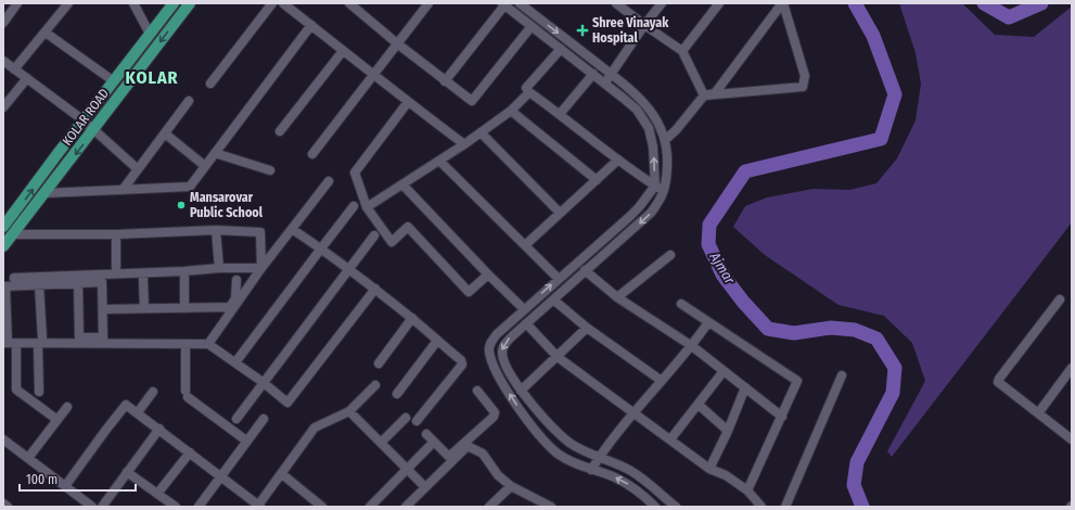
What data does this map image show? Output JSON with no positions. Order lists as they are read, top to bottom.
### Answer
{
  "streets": {
    "main road": ["KOLAR ROAD"]
  },
  "districts": ["KOLAR"],
  "water": ["Ajmar"],
  "places": {
    "health": ["Shree Vinayak Hospital"],
    "other": ["Mansarovar Public School"]
  },
  "scale_bar": "100 m"
}
